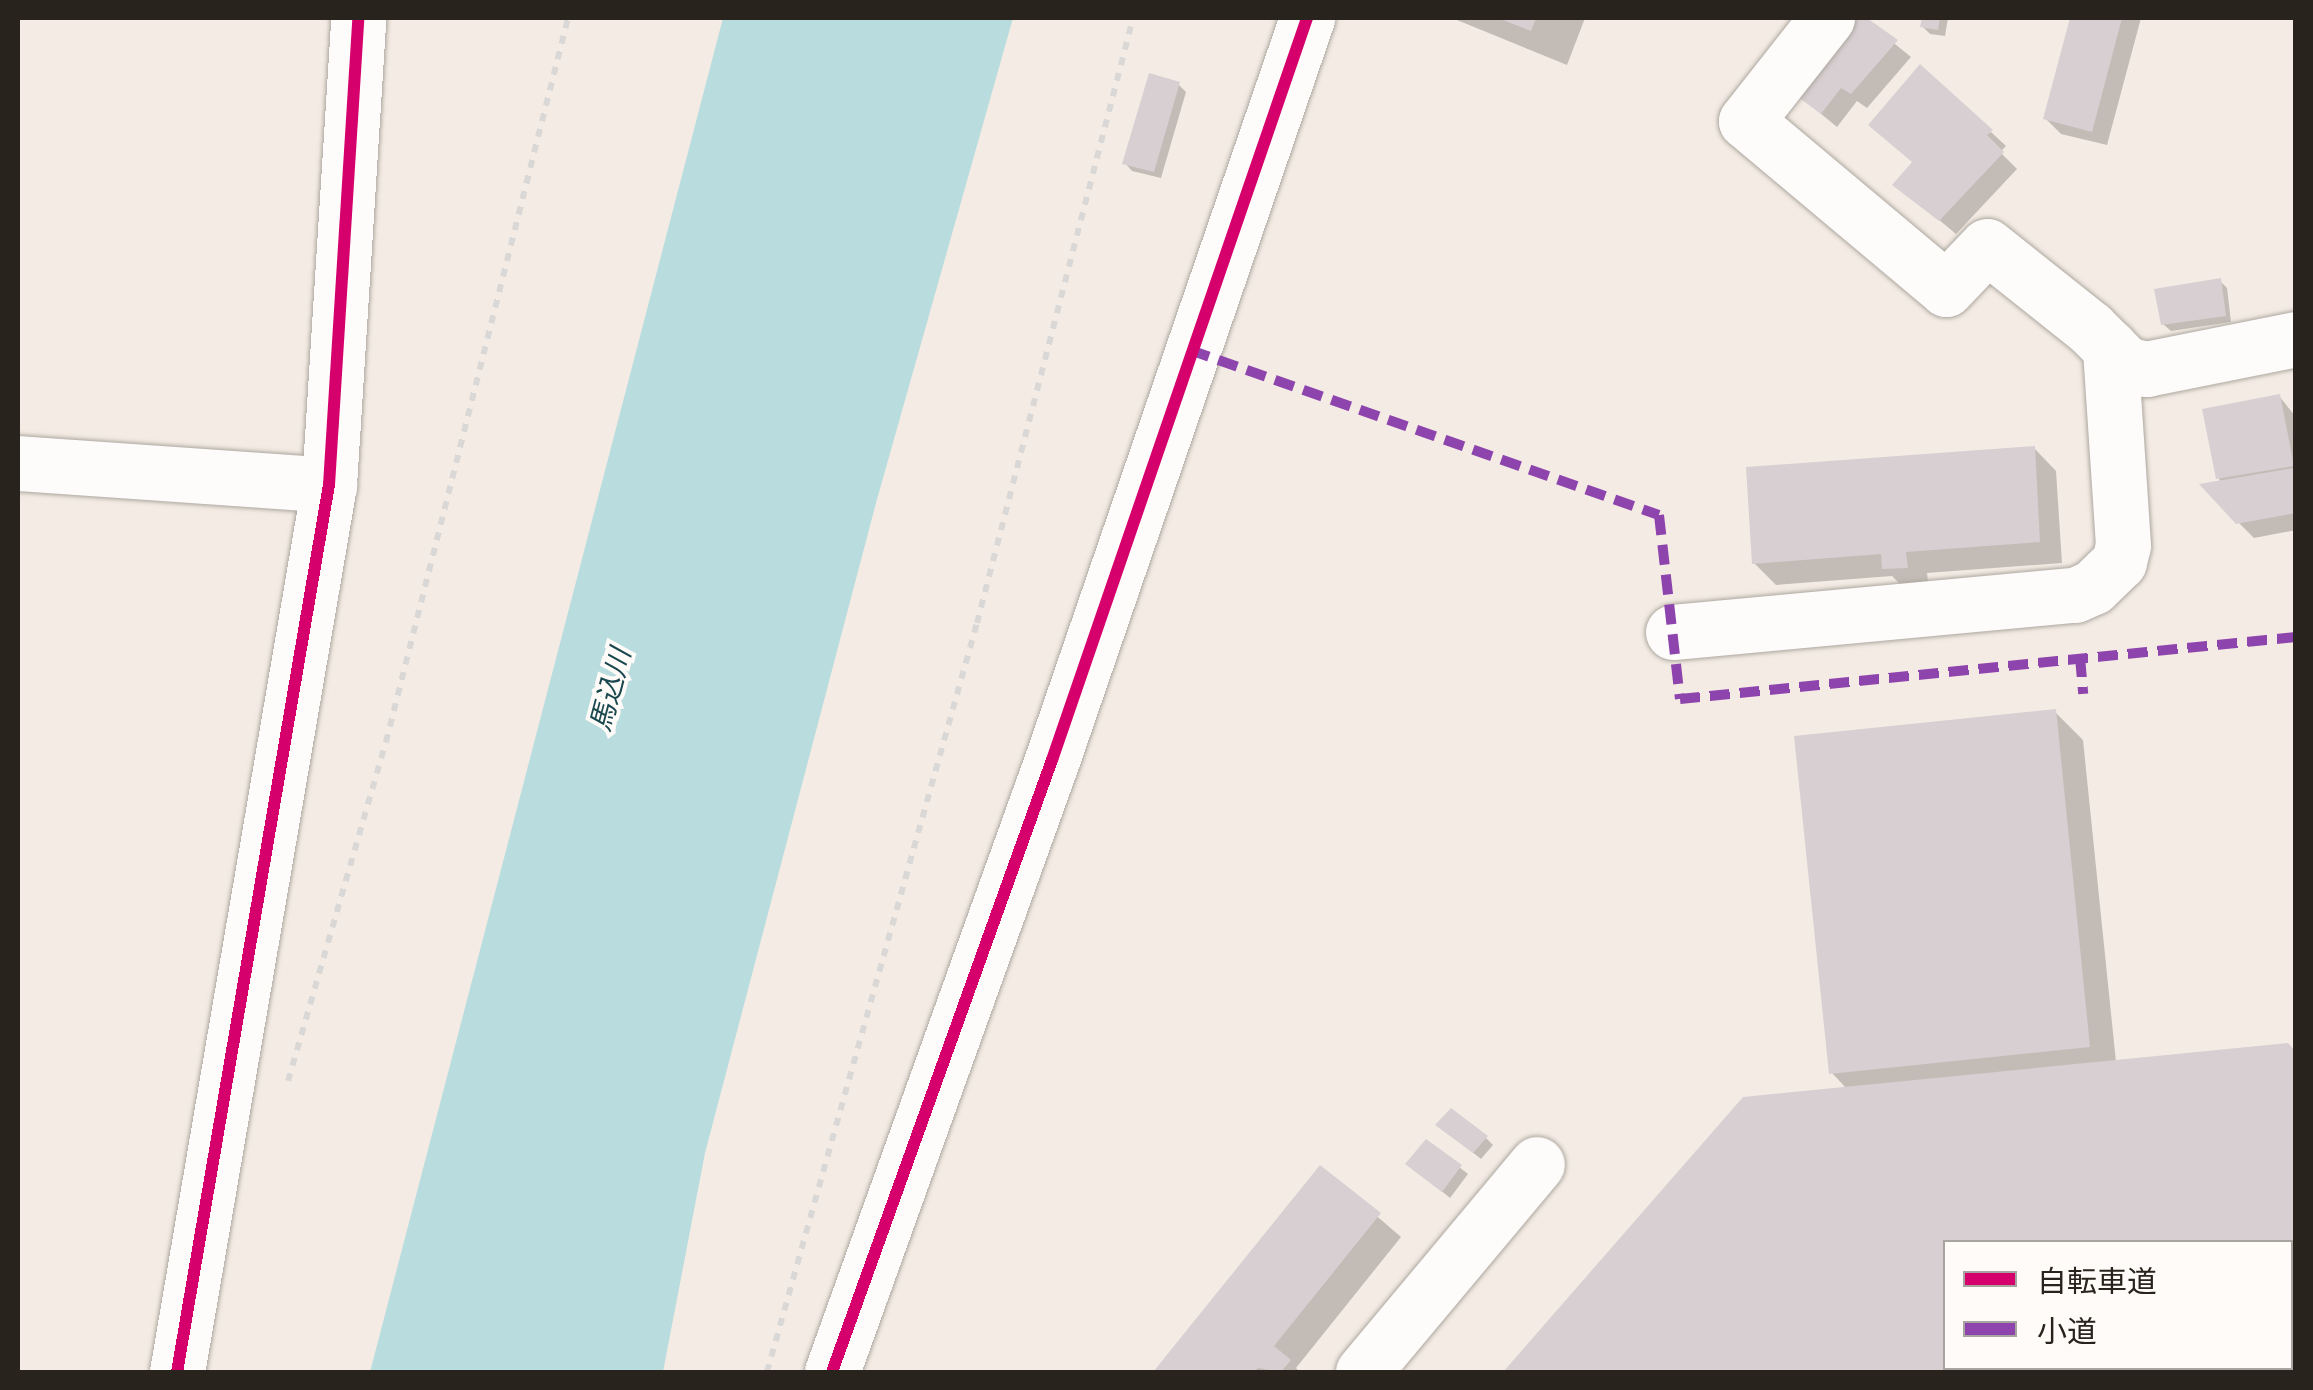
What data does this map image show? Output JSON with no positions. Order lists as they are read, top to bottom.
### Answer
{
  "water": ["馬込川"],
  "legend": ["自転車道", "小道"]
}
